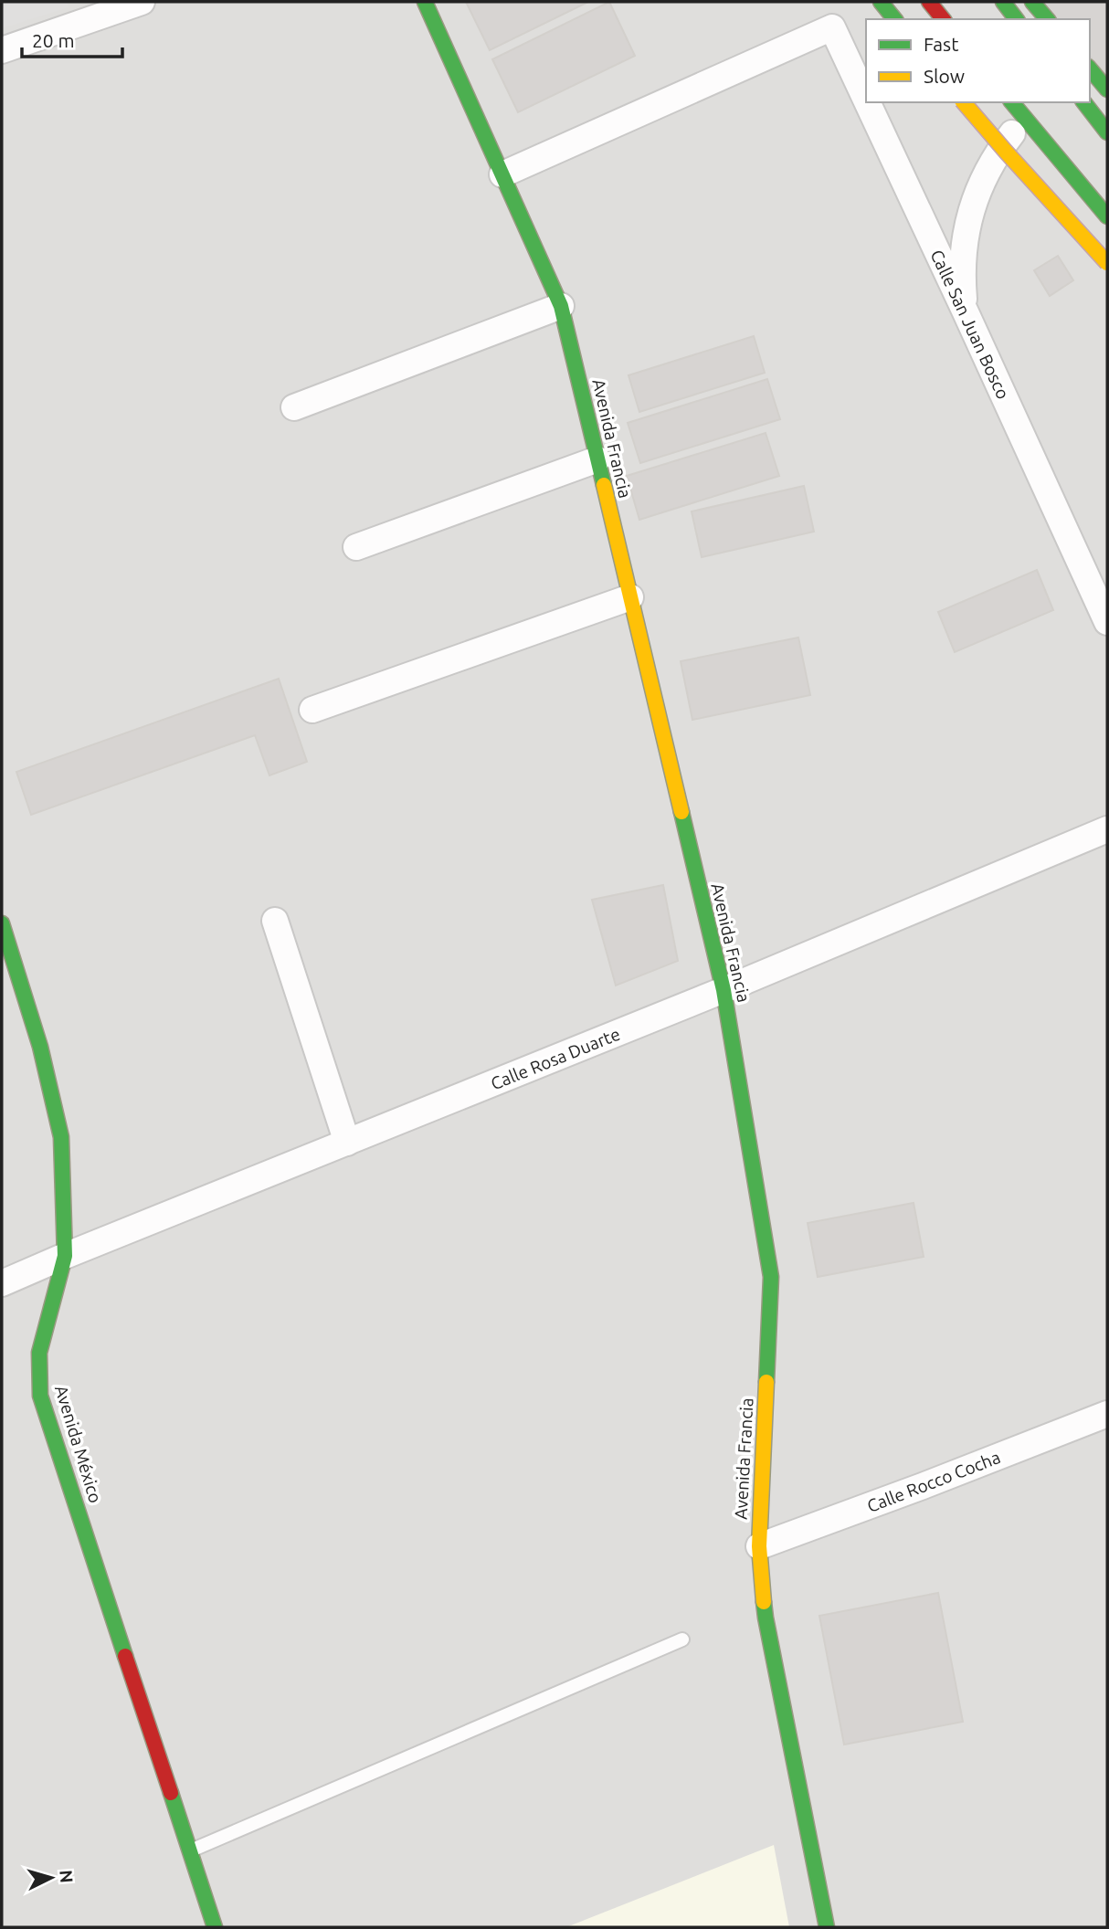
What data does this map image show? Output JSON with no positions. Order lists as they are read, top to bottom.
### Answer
{
  "streets": {
    "main road": ["Avenida Francia", "Avenida México"],
    "street": ["Calle San Juan Bosco", "Calle Rosa Duarte", "Calle Rocco Cocha"]
  },
  "crossings": [
    ["Calle San Juan Bosco", "Avenida Francia"],
    ["Avenida Francia", "Calle Rosa Duarte"],
    ["Avenida Francia", "Calle Rocco Cocha"],
    ["Calle Rosa Duarte", "Avenida México"]
  ],
  "legend": ["Fast", "Slow"],
  "scale_bar": "20 m",
  "north": "right"
}
